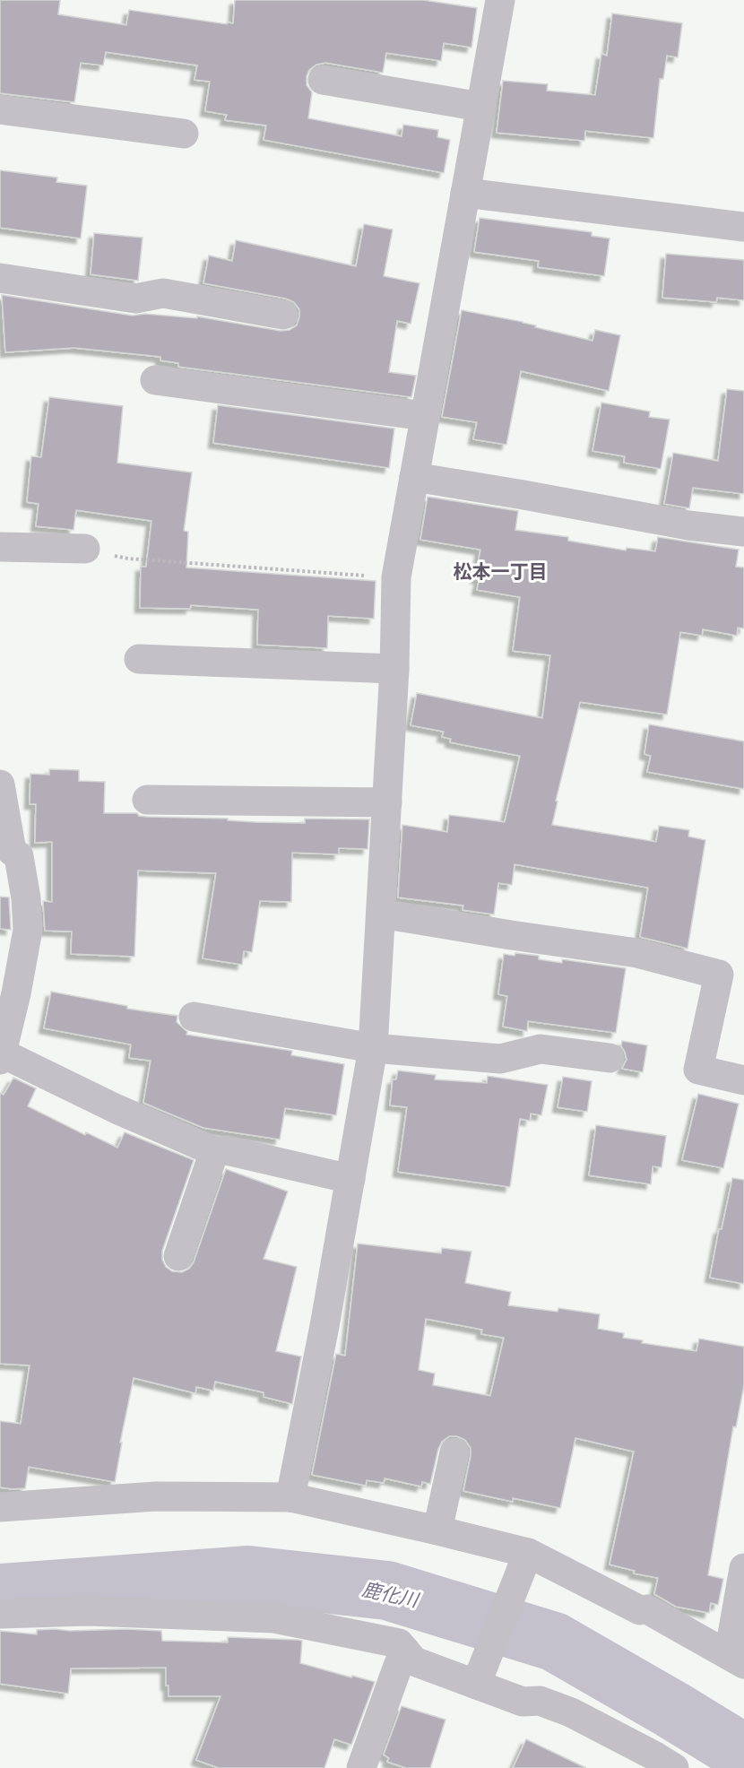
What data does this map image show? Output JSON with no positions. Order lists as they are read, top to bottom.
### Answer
{
  "districts": ["松本一丁目"],
  "water": ["鹿化川"]
}
